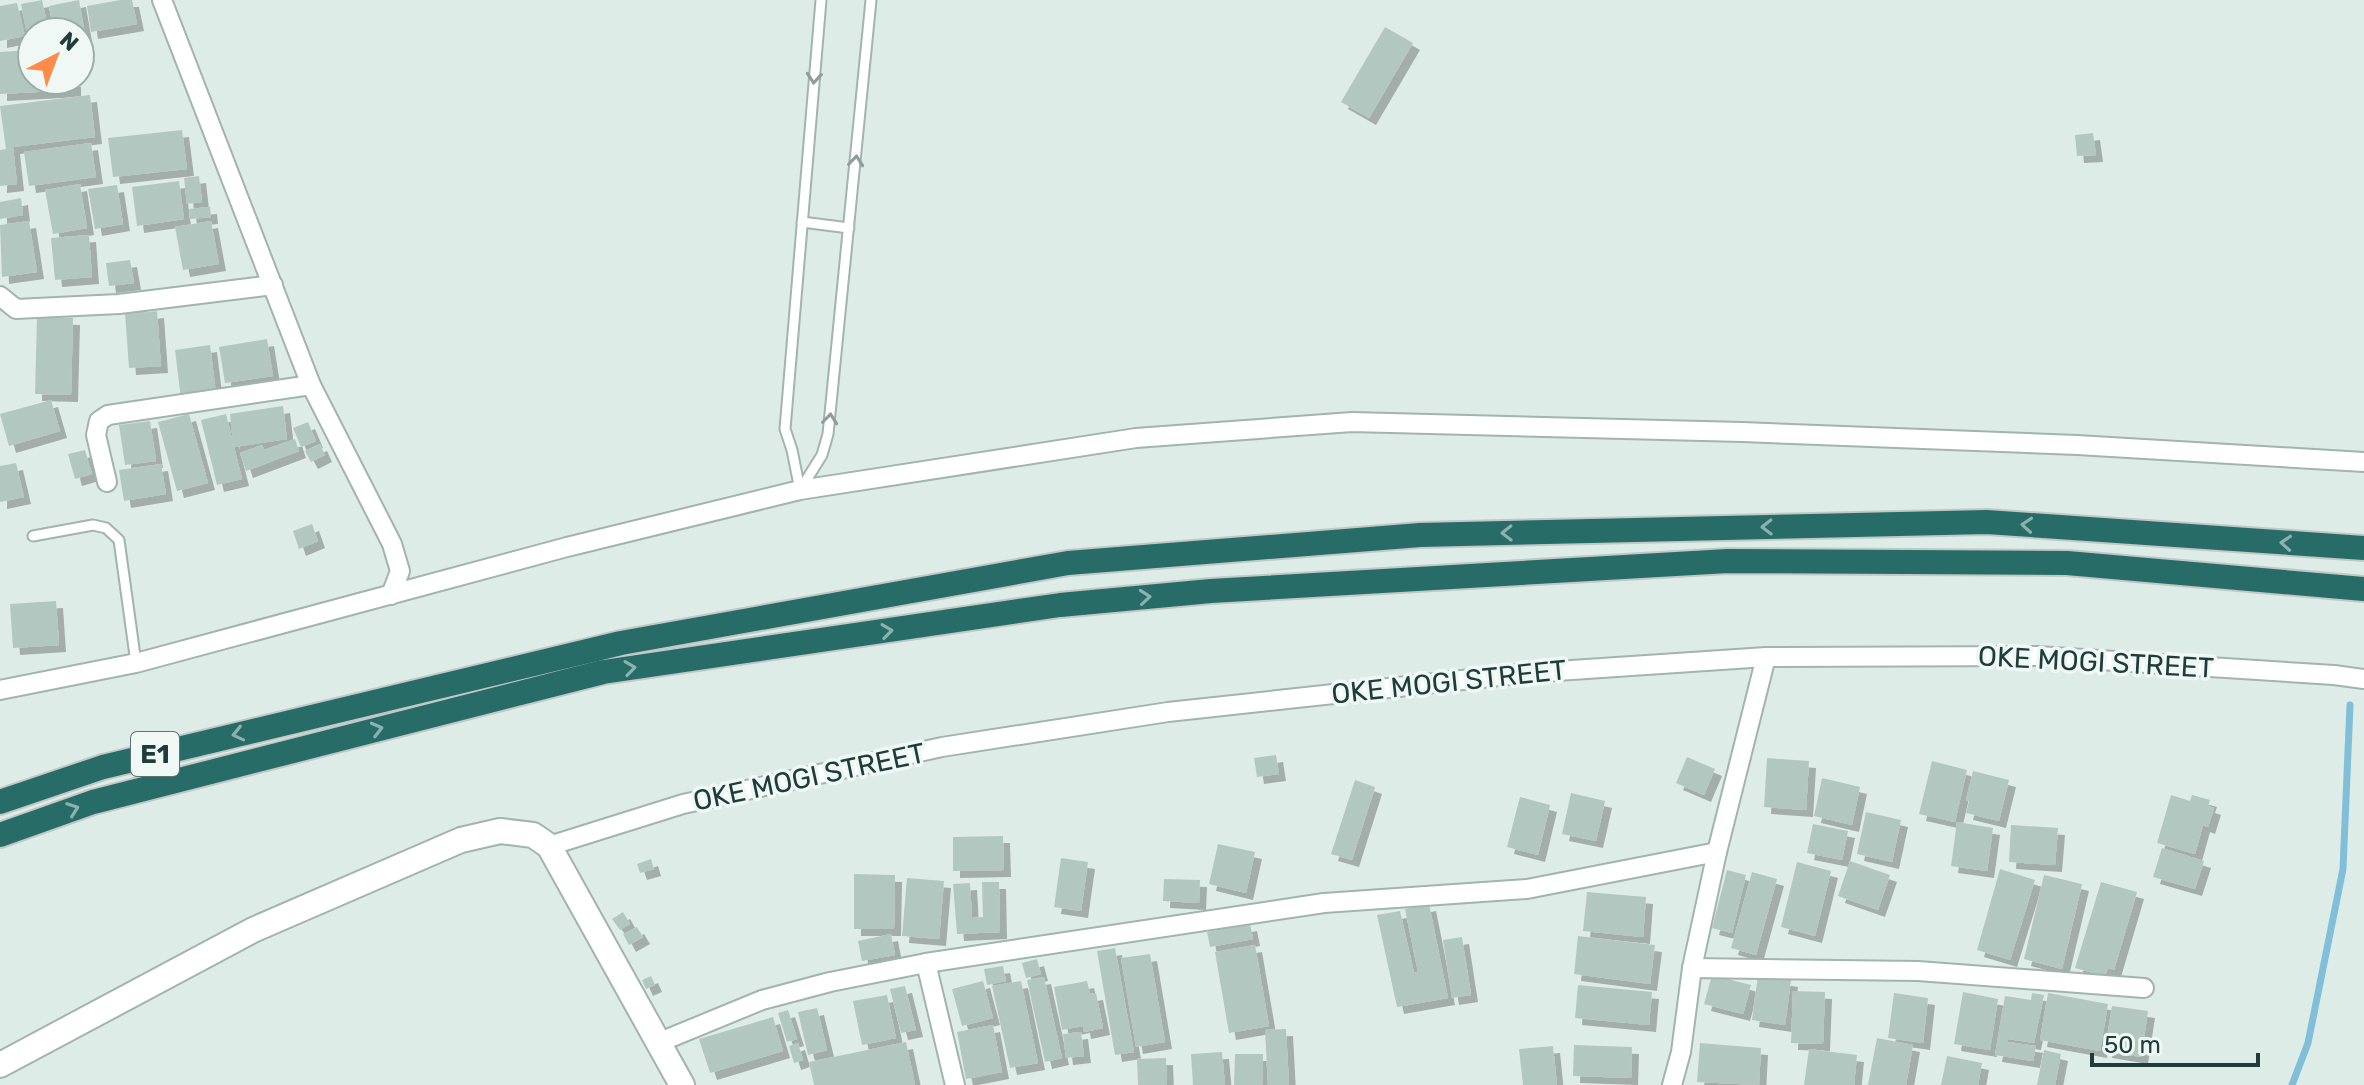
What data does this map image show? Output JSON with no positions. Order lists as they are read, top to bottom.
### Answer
{
  "streets": {
    "highway": ["E1"],
    "street": ["OKE MOGI STREET"]
  },
  "scale_bar": "50 m",
  "north": "top right"
}
